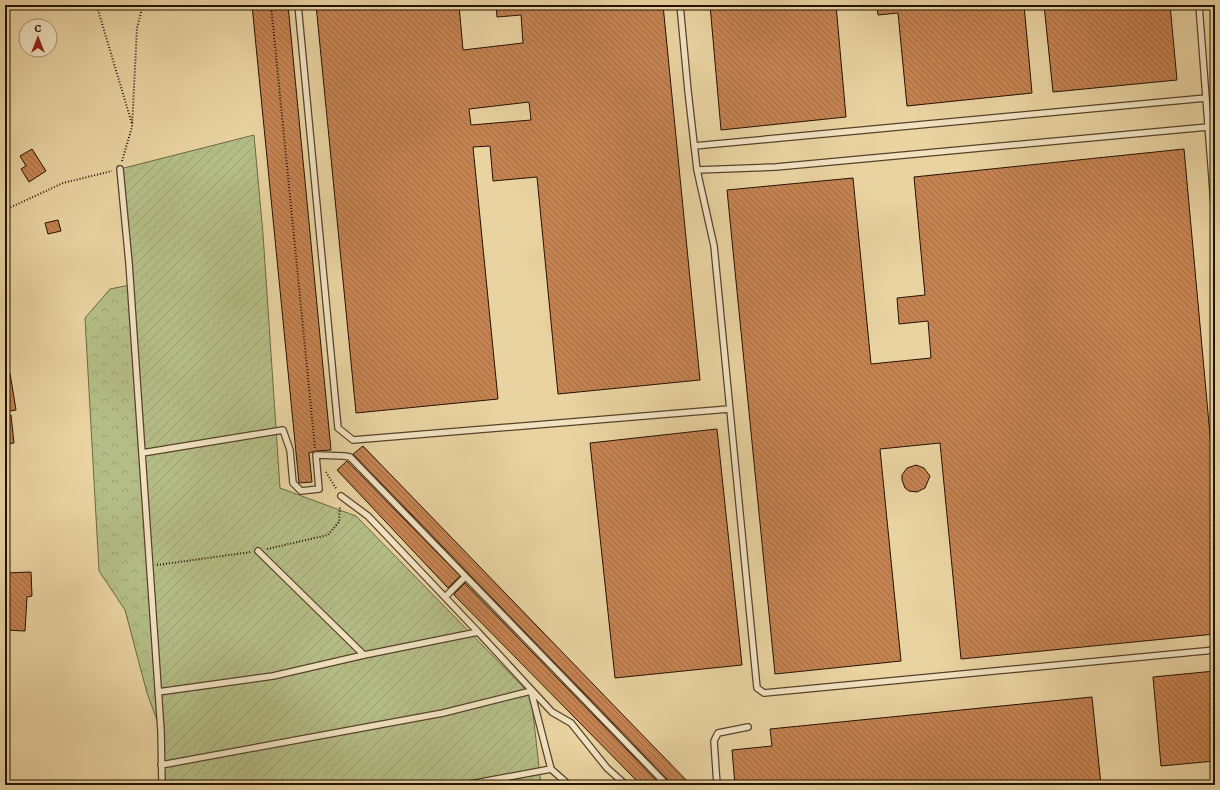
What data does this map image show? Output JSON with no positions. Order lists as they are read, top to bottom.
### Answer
{
  "north": "top"
}
